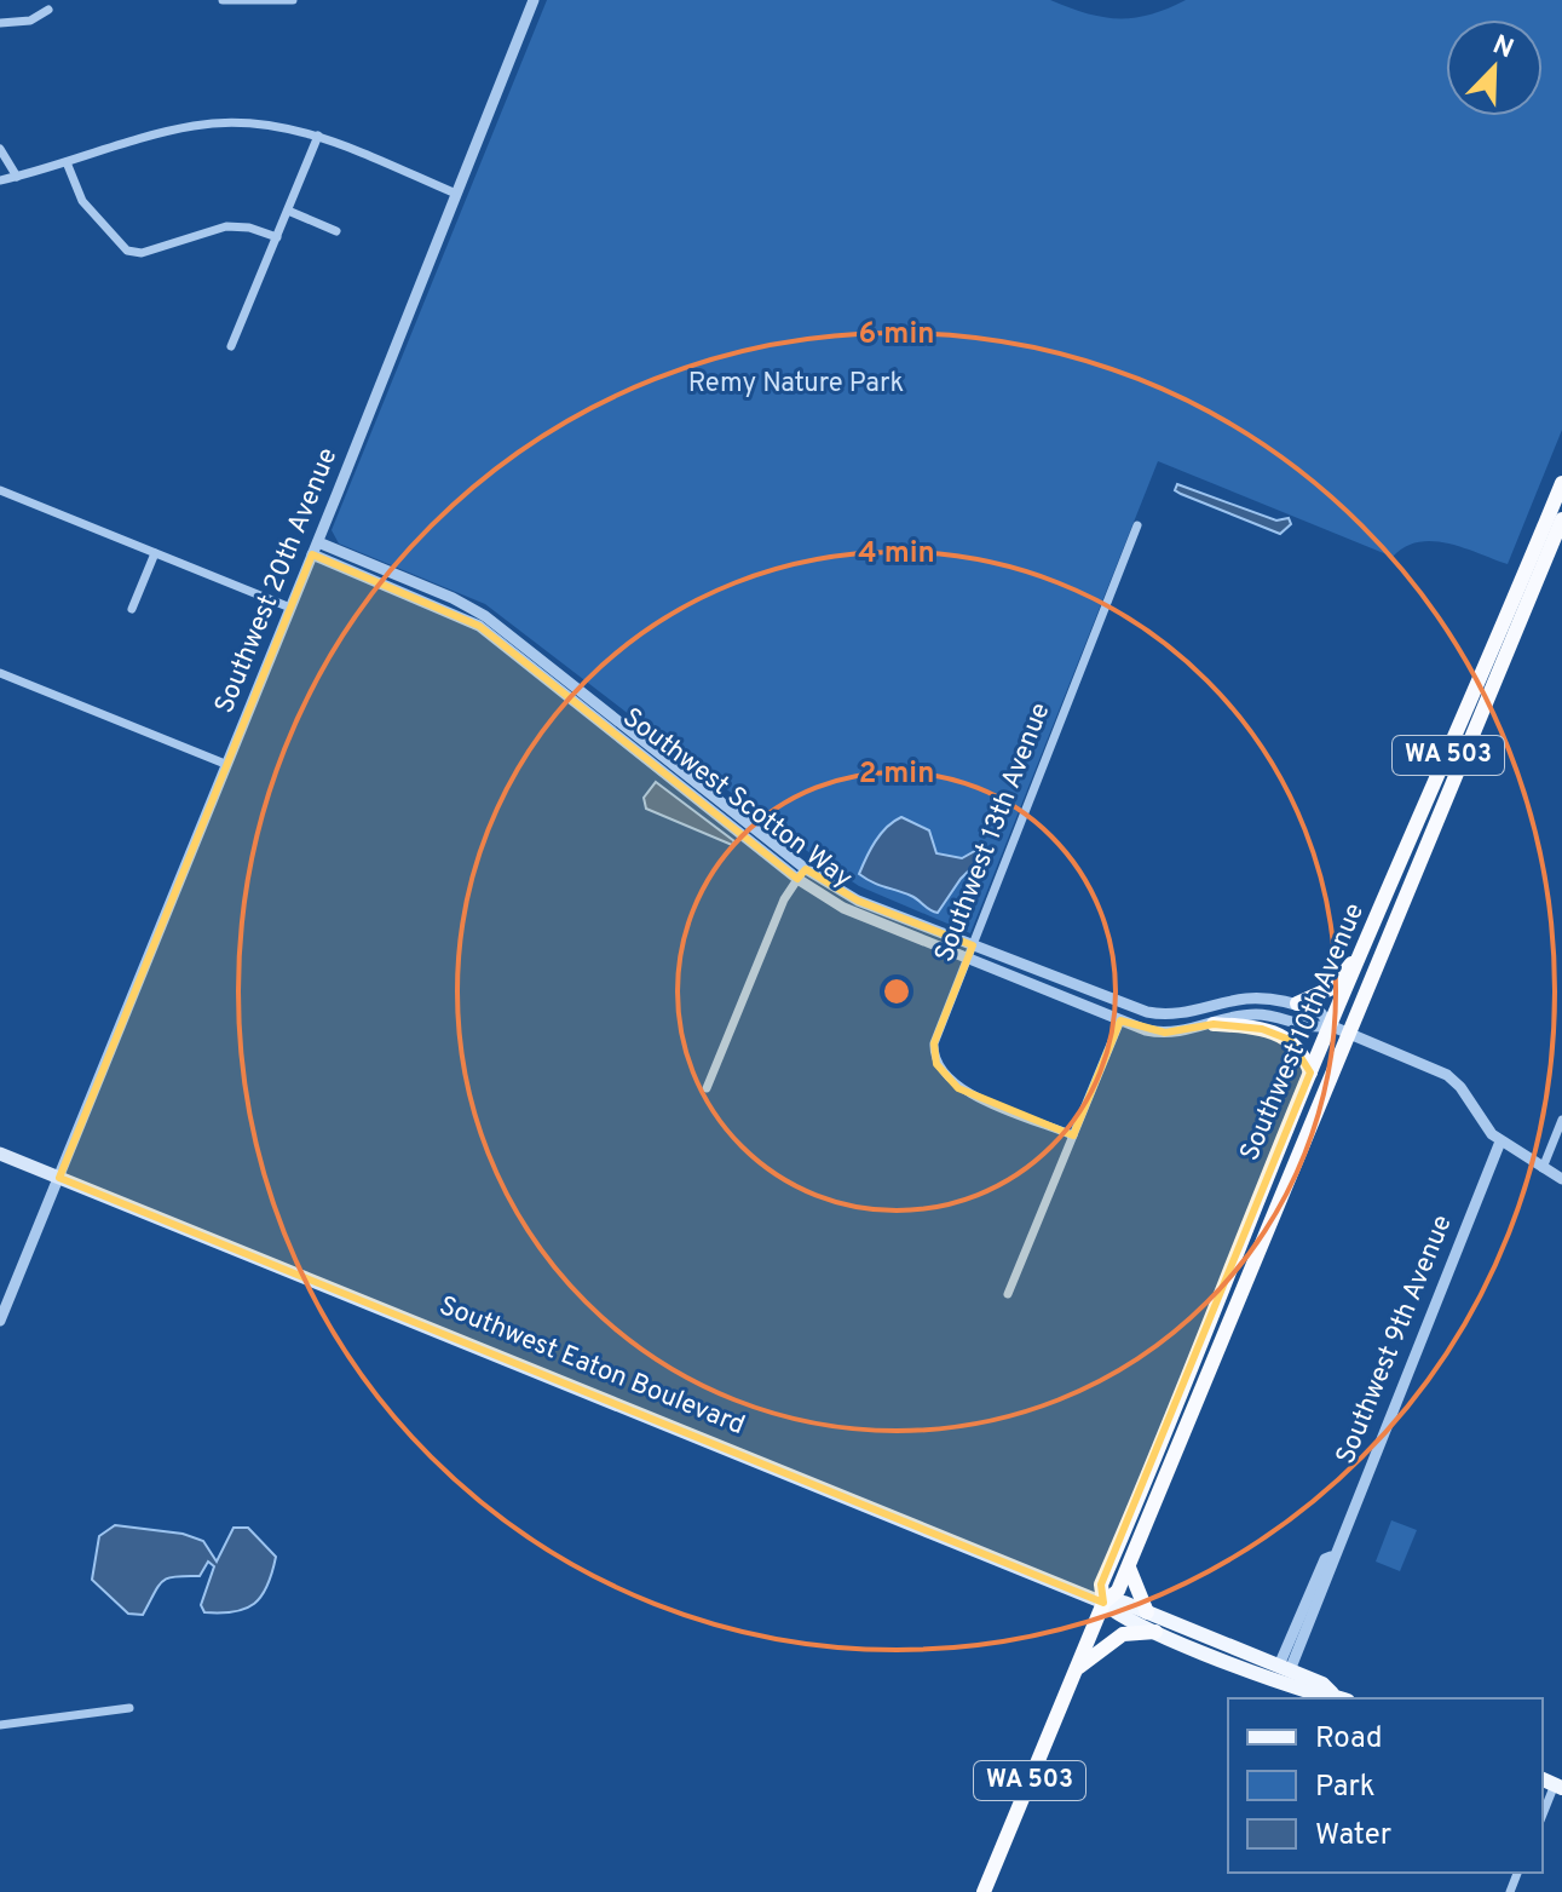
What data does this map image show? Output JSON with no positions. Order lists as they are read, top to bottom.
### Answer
{
  "streets": {
    "highway": ["WA 503", "Southwest 10th Avenue"],
    "main road": ["Southwest Eaton Boulevard"],
    "street": [
      "Southwest 20th Avenue",
      "Southwest Scotton Way",
      "Southwest 13th Avenue",
      "Southwest 9th Avenue"
    ]
  },
  "crossings": [
    ["Southwest 20th Avenue", "Southwest Scotton Way"],
    ["Southwest 20th Avenue", "Southwest Eaton Boulevard"],
    ["Southwest Scotton Way", "Southwest 13th Avenue"],
    ["Southwest Scotton Way", "Southwest 10th Avenue"],
    ["Southwest Scotton Way", "Southwest 9th Avenue"],
    ["Southwest 10th Avenue", "Southwest Eaton Boulevard"],
    ["Southwest 9th Avenue", "Southwest Eaton Boulevard"]
  ],
  "parks": ["Remy Nature Park"],
  "legend": ["Road", "Park", "Water"],
  "north": "top right",
  "rings": ["6 min", "4 min", "2 min"]
}
